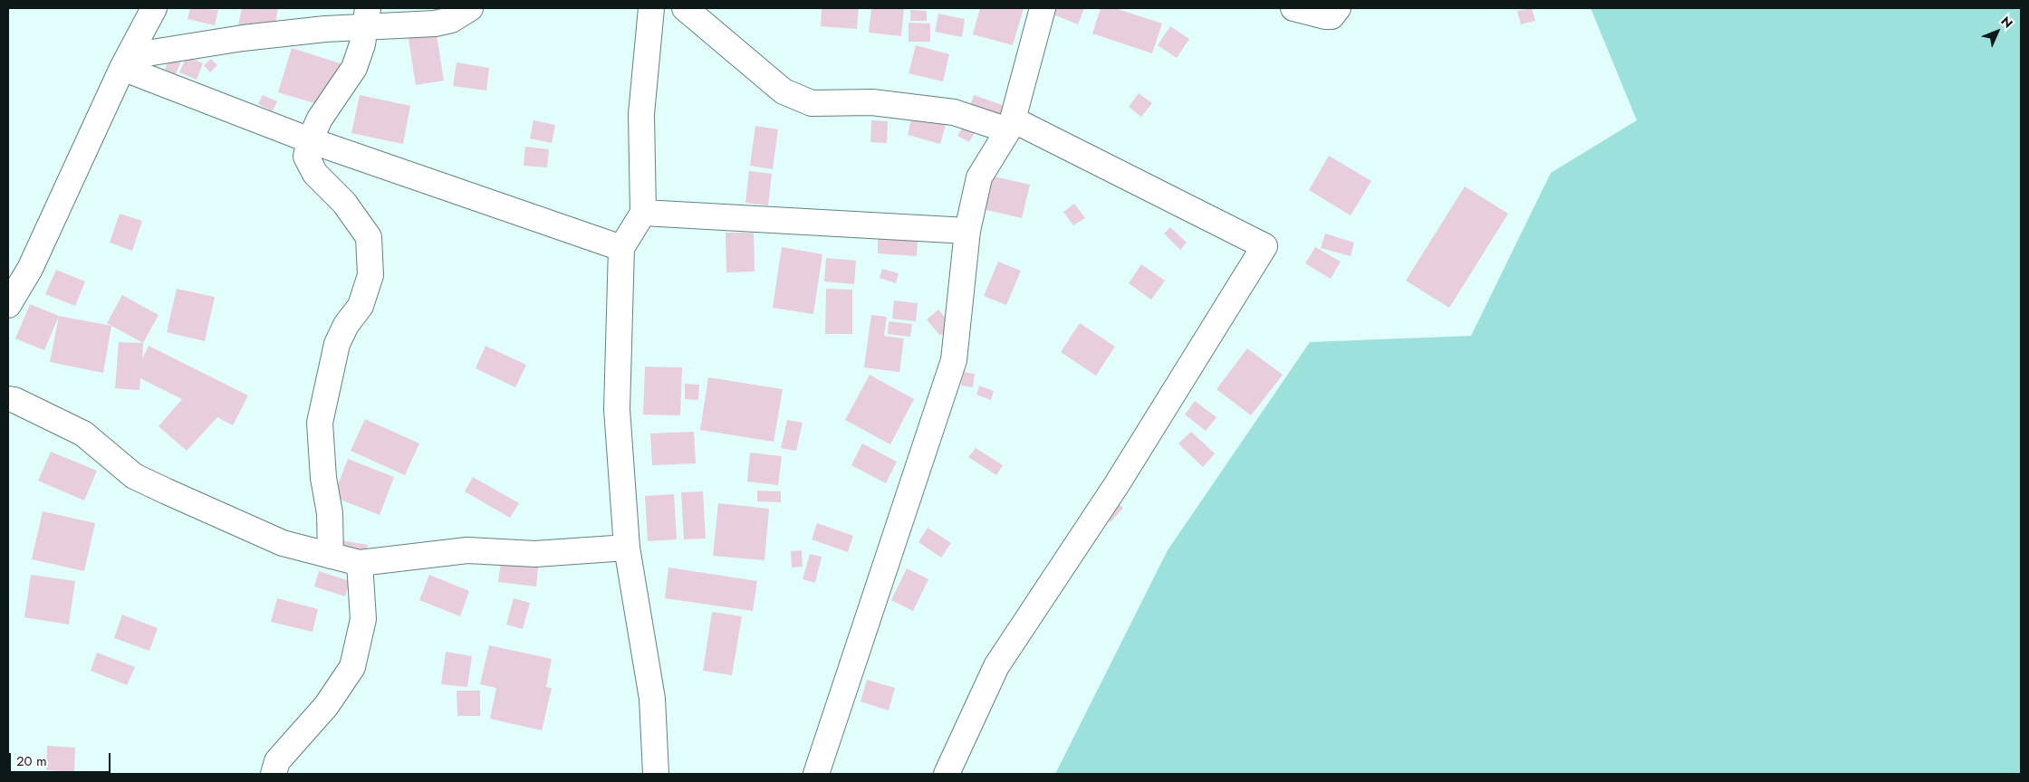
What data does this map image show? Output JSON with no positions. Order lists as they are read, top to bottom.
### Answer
{
  "scale_bar": "20 m",
  "north": "top right"
}
